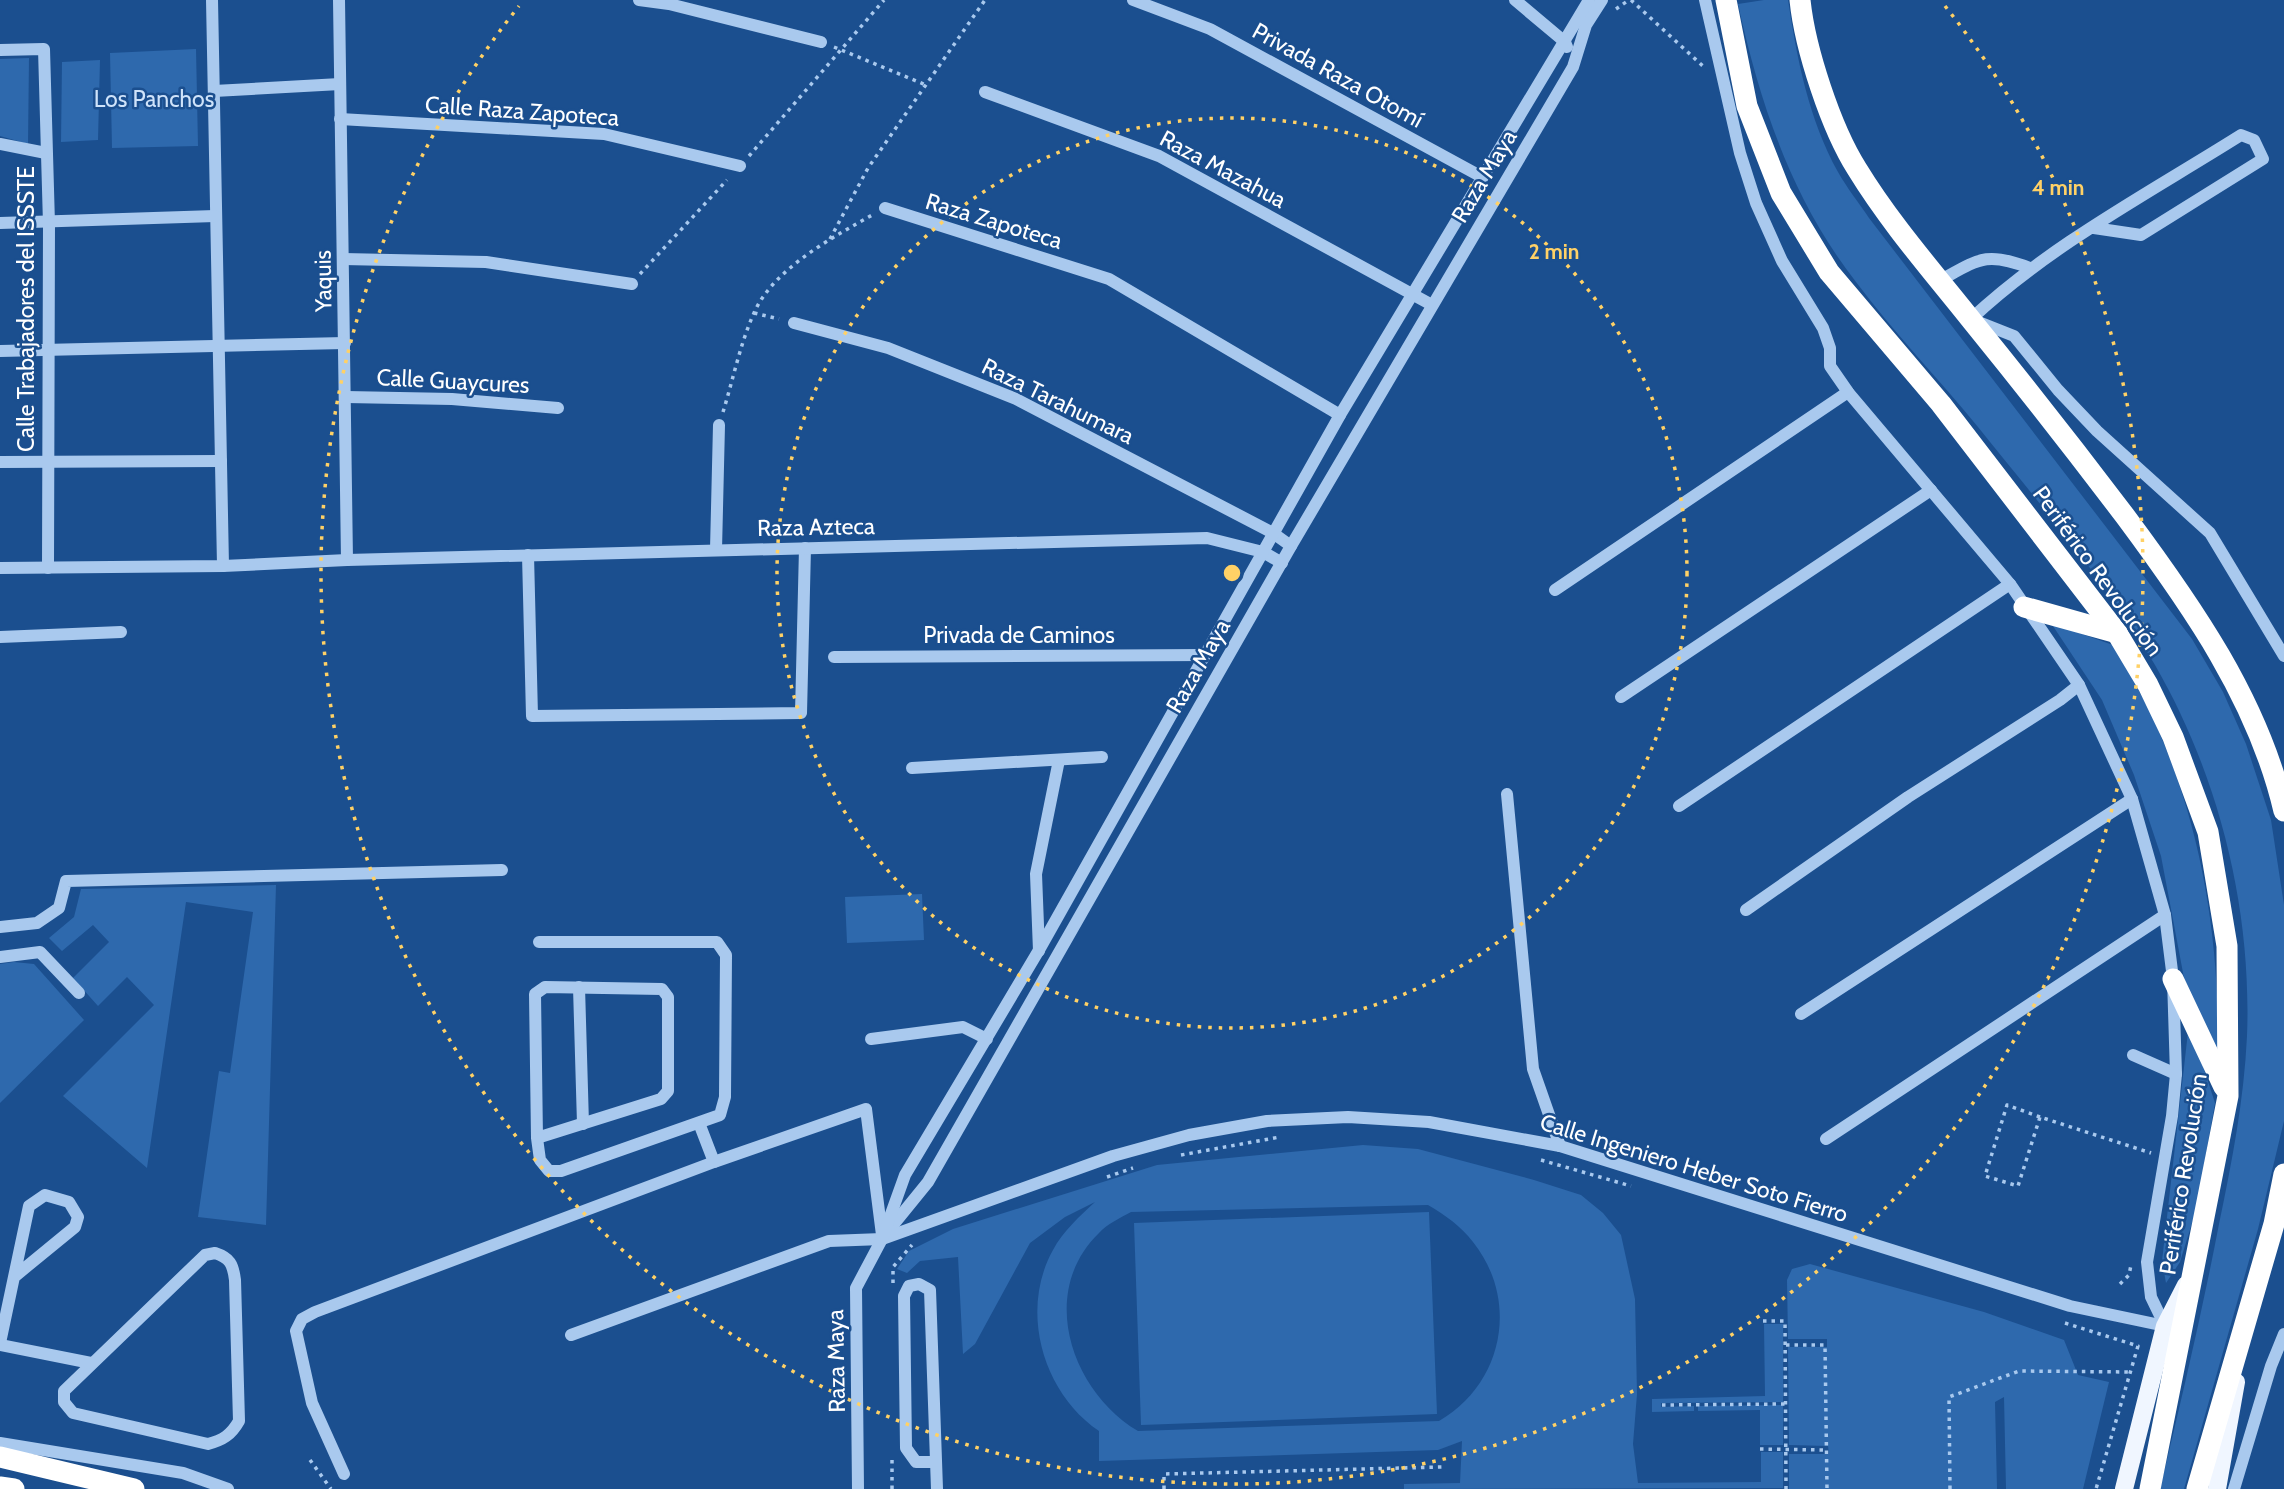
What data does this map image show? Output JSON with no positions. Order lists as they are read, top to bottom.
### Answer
{
  "streets": {
    "highway": ["Periférico Revolución"],
    "street": [
      "Privada Raza Otomí",
      "Calle Raza Zapoteca",
      "Raza Mazahua",
      "Raza Maya",
      "Raza Zapoteca",
      "Yaquis",
      "Calle Trabajadores del ISSSTE",
      "Calle Guaycures",
      "Raza Tarahumara",
      "Raza Azteca",
      "Privada de Caminos",
      "Calle Ingeniero Heber Soto Fierro"
    ]
  },
  "crossings": [
    ["Privada Raza Otomí", "Raza Maya"],
    ["Calle Raza Zapoteca", "Yaquis"],
    ["Raza Mazahua", "Raza Maya"],
    ["Raza Maya", "Raza Zapoteca"],
    ["Raza Maya", "Raza Tarahumara"],
    ["Raza Maya", "Raza Azteca"],
    ["Raza Maya", "Privada de Caminos"],
    ["Raza Maya", "Calle Ingeniero Heber Soto Fierro"],
    ["Yaquis", "Calle Guaycures"],
    ["Yaquis", "Raza Azteca"],
    ["Calle Trabajadores del ISSSTE", "Raza Azteca"]
  ],
  "parks": ["Los Panchos"],
  "rings": ["4 min", "2 min"]
}
